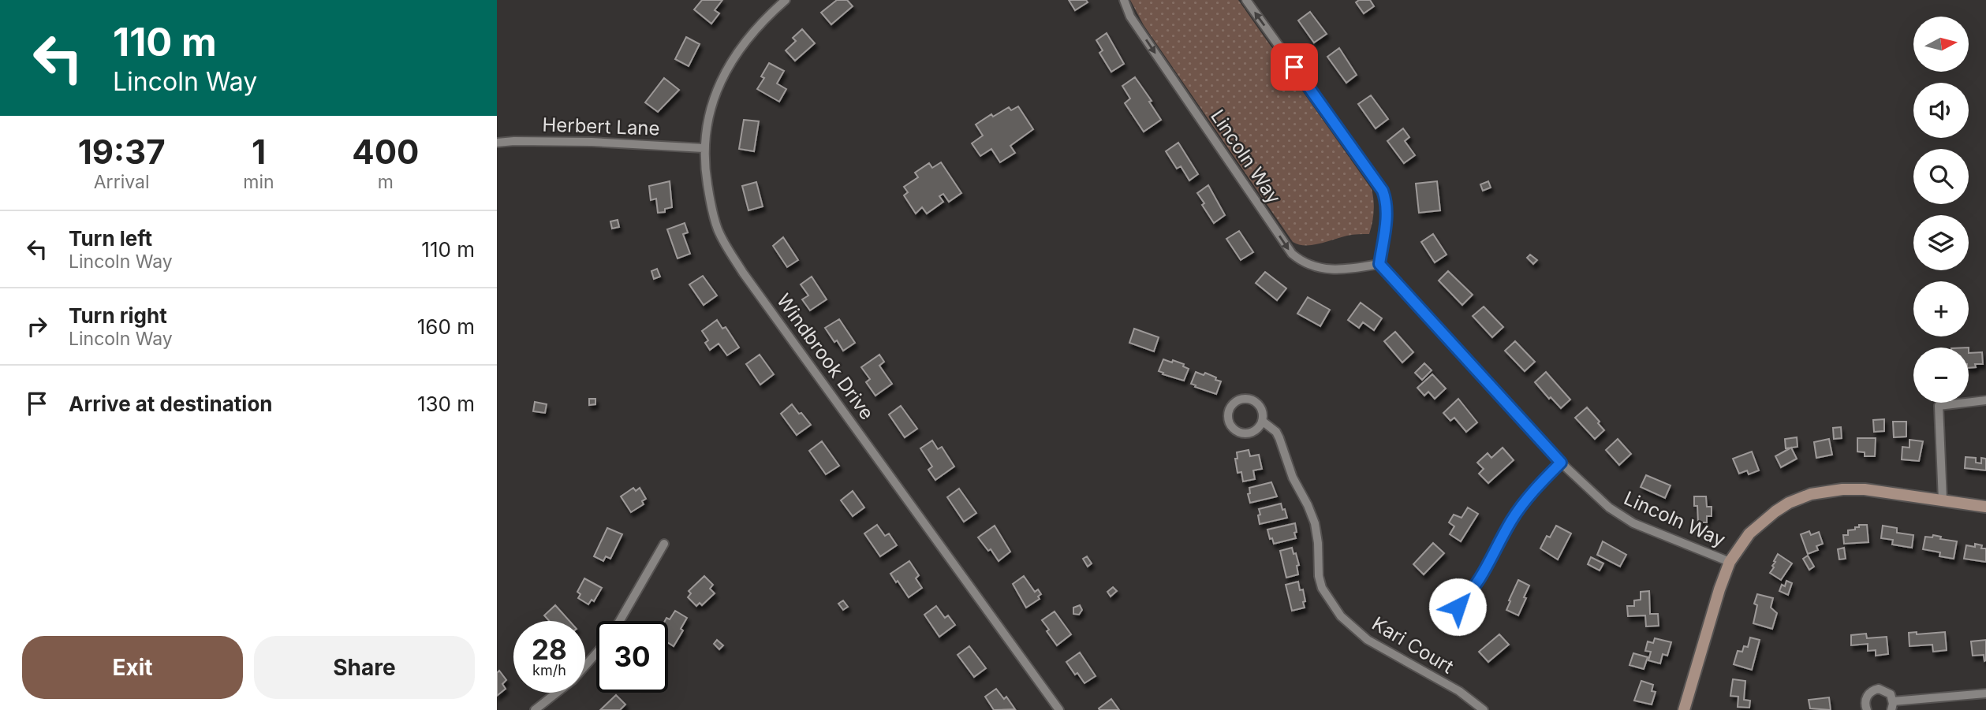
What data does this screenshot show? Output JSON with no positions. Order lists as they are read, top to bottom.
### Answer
{
  "streets": {
    "street": [
      "Herbert Lane",
      "Lincoln Way",
      "Windbrook Drive",
      "Kari Court"
    ]
  },
  "crossings": [
    ["Herbert Lane", "Windbrook Drive"]
  ],
  "one_way": ["Lincoln Way"],
  "north": "right",
  "page": {
    "turn": ["110 m", "Lincoln Way"],
    "map_buttons": ["+", "−"],
    "eta": [
      "19:37",
      "Arrival",
      "1",
      "min",
      "400",
      "m"
    ],
    "list": [
      {
        "name": "Turn left",
        "note": "Lincoln Way",
        "value": "110 m"
      },
      {
        "name": "Turn right",
        "note": "Lincoln Way",
        "value": "160 m"
      },
      {
        "name": "Arrive at destination",
        "value": "130 m"
      }
    ],
    "speed": "28 km/h",
    "limit": "30",
    "buttons": ["Exit", "Share"]
  }
}
